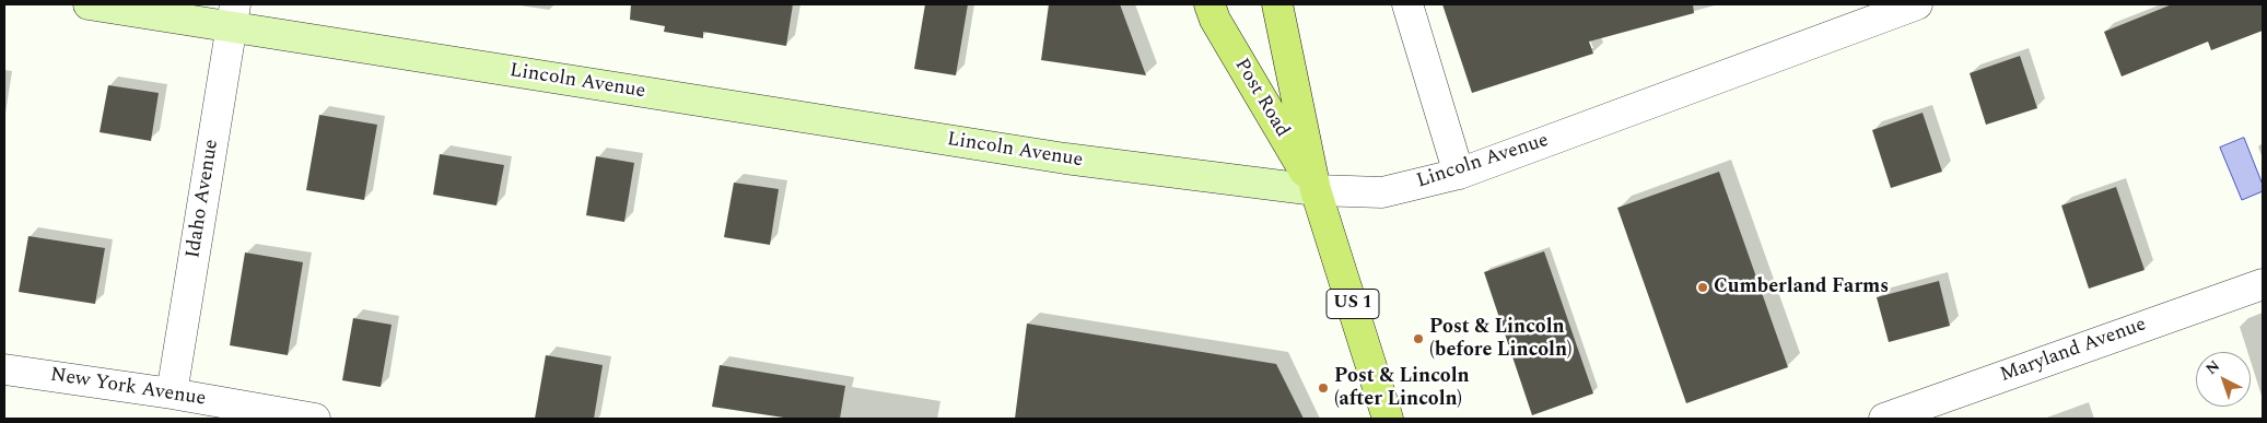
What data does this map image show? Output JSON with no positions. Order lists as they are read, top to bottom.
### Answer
{
  "streets": {
    "main road": ["Post Road", "US 1"],
    "street": [
      "Lincoln Avenue",
      "Idaho Avenue",
      "Maryland Avenue",
      "New York Avenue"
    ]
  },
  "crossings": [
    ["Lincoln Avenue", "Post Road"],
    ["Lincoln Avenue", "Idaho Avenue"],
    ["Idaho Avenue", "New York Avenue"]
  ],
  "places": ["Cumberland Farms", "Post & Lincoln (before Lincoln)", "Post & Lincoln (after Lincoln)"],
  "north": "top left"
}
